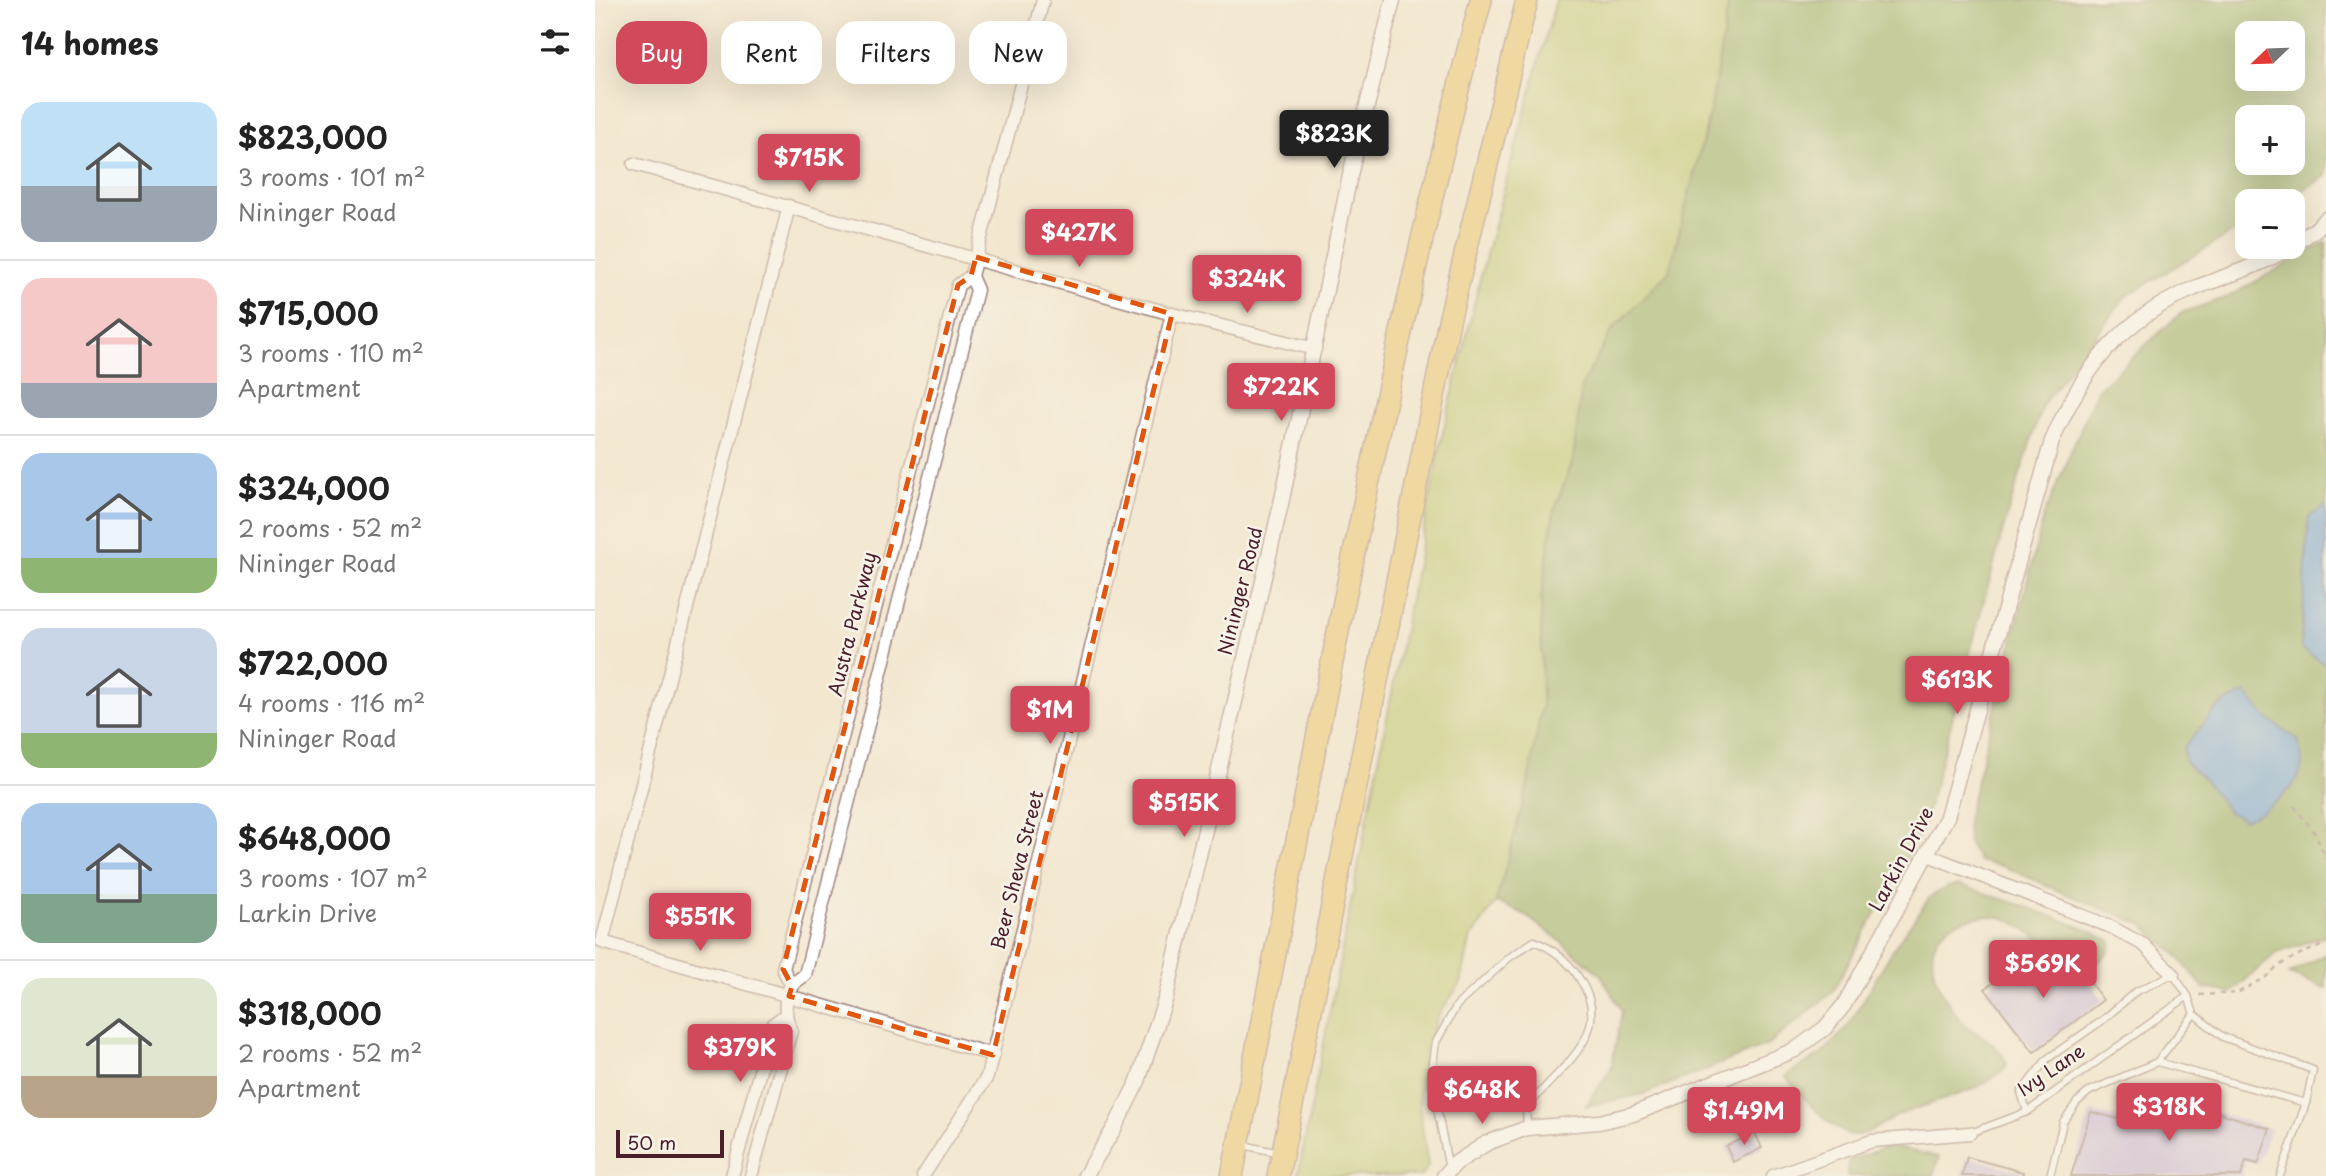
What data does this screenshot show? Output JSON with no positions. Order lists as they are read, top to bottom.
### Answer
{
  "streets": {
    "street": [
      "Nininger Road",
      "Austra Parkway",
      "Larkin Drive",
      "Beer Sheva Street",
      "Ivy Lane"
    ]
  },
  "scale_bar": "50 m",
  "north": "bottom left",
  "page": {
    "heading": "14 homes",
    "map_buttons": ["+", "−"],
    "chip": [
      "Buy",
      "Rent",
      "Filters",
      "New"
    ],
    "list": [
      {
        "name": "$823,000",
        "note": "3 rooms · 101 m² · Nininger Road"
      },
      {
        "name": "$715,000",
        "note": "3 rooms · 110 m² · Apartment"
      },
      {
        "name": "$324,000",
        "note": "2 rooms · 52 m² · Nininger Road"
      },
      {
        "name": "$722,000",
        "note": "4 rooms · 116 m² · Nininger Road"
      },
      {
        "name": "$648,000",
        "note": "3 rooms · 107 m² · Larkin Drive"
      },
      {
        "name": "$318,000",
        "note": "2 rooms · 52 m² · Apartment"
      }
    ],
    "price": [
      "$823K",
      "$715K",
      "$427K",
      "$324K",
      "$722K",
      "$613K",
      "$1M",
      "$515K",
      "$551K",
      "$569K",
      "$379K",
      "$648K",
      "$318K",
      "$1.49M"
    ],
    "scale": "50 m"
  }
}
